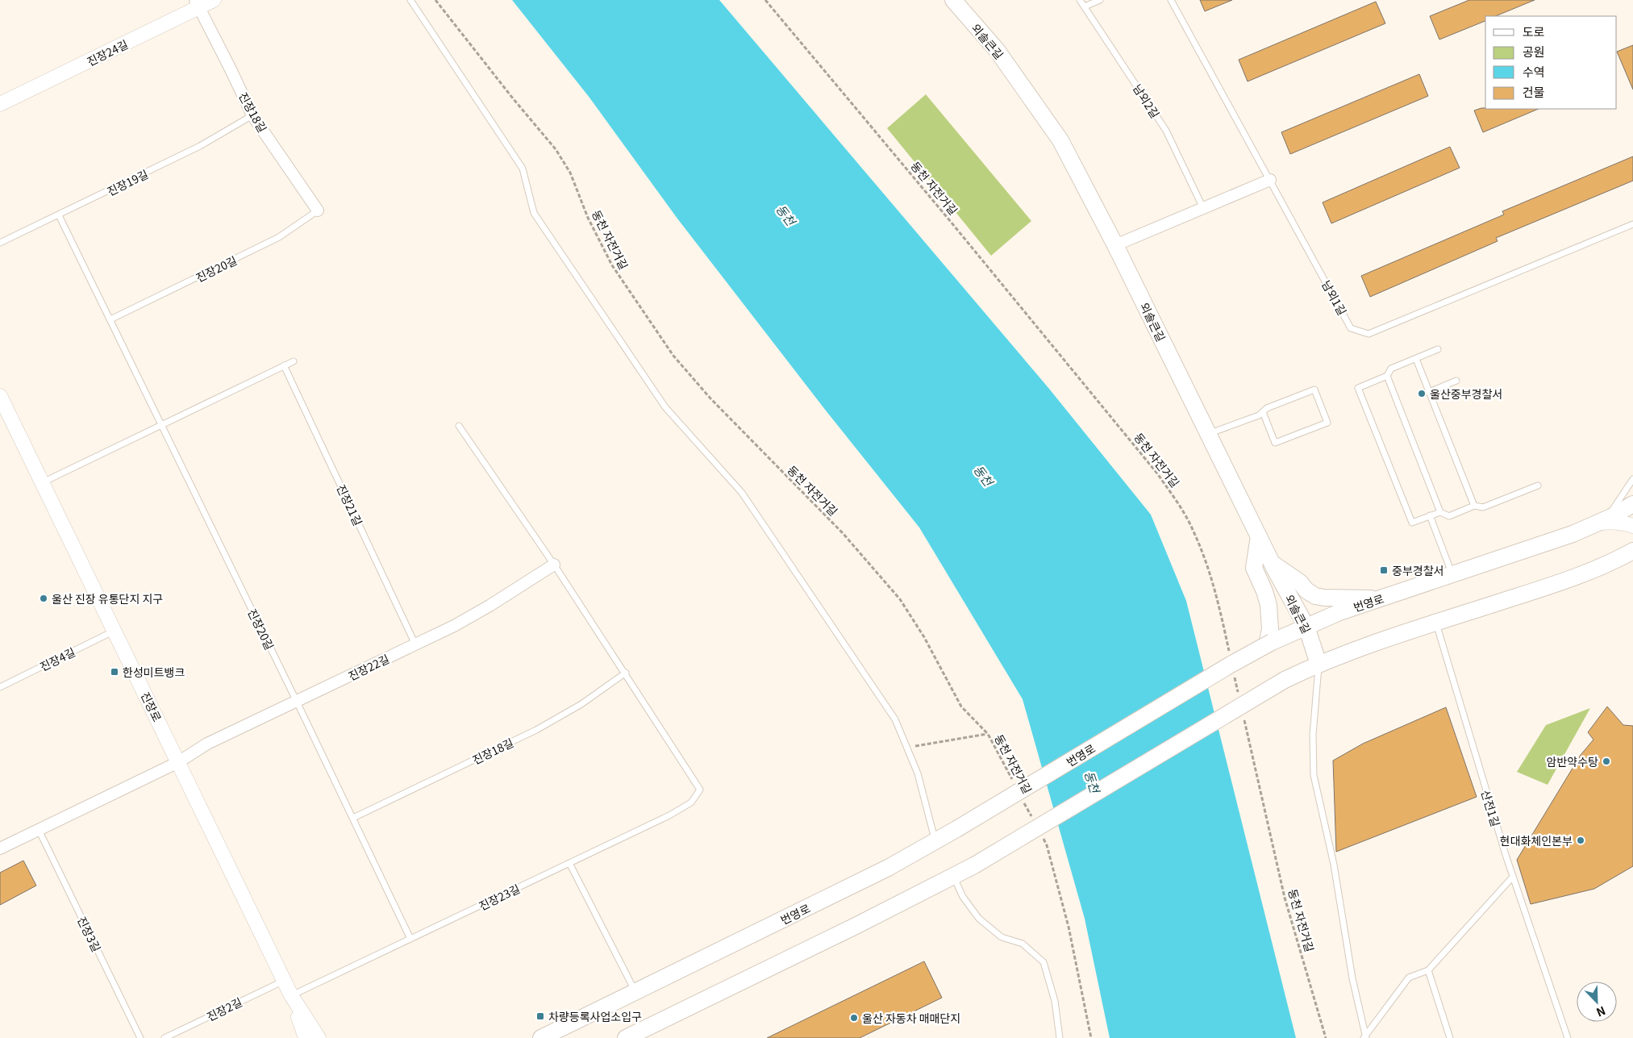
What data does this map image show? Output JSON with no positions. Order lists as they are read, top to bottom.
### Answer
{
  "streets": {
    "main road": ["외솔큰길", "번영로"],
    "street": [
      "진장24길",
      "진장18길",
      "진장22길",
      "진장로"
    ],
    "lane": [
      "남외2길",
      "진장19길",
      "진장20길",
      "남외1길",
      "진장21길",
      "진장4길",
      "산전1길",
      "진장23길",
      "진장3길",
      "진장2길"
    ],
    "path": ["동천 자전거길"]
  },
  "crossings": [
    ["외솔큰길", "번영로"],
    ["진장24길", "진장18길"],
    ["진장18길", "진장19길"],
    ["진장18길", "진장20길"],
    ["진장18길", "진장23길"],
    ["진장19길", "진장20길"],
    ["진장20길", "진장22길"],
    ["진장20길", "진장23길"],
    ["진장21길", "진장22길"],
    ["진장4길", "진장로"],
    ["진장22길", "진장로"],
    ["진장로", "진장23길"],
    ["진장로", "진장2길"]
  ],
  "water": ["동천"],
  "places": {
    "other": [
      "울산중부경찰서",
      "울산 진장 유통단지 지구",
      "암반약수탕",
      "현대화체인본부",
      "울산 자동차 매매단지"
    ],
    "transit": ["중부경찰서", "한성미트뱅크", "차량등록사업소입구"]
  },
  "legend": [
    "도로",
    "공원",
    "수역",
    "건물"
  ],
  "north": "bottom right"
}
